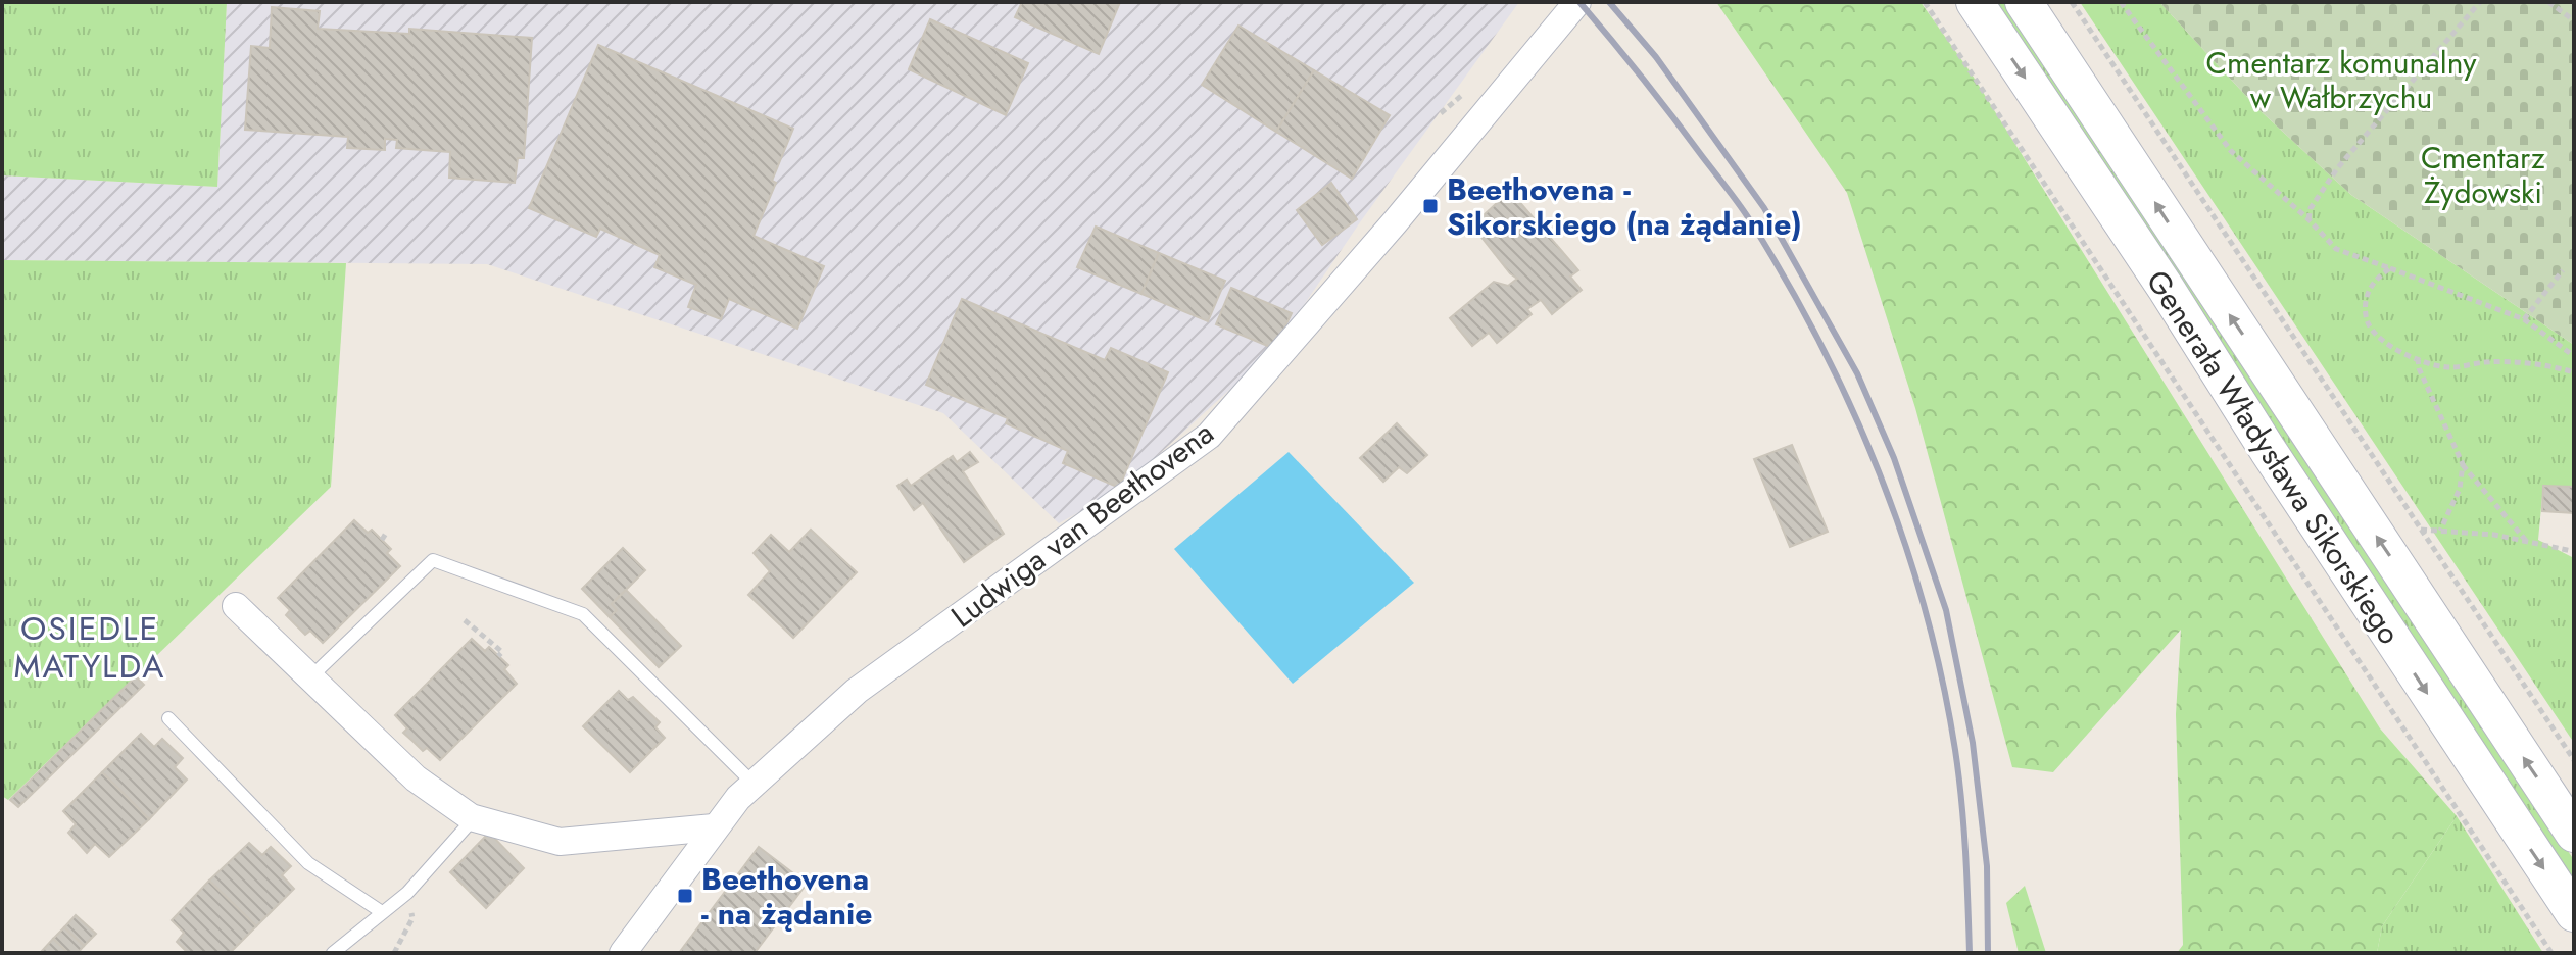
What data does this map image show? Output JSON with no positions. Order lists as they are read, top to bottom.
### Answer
{
  "streets": {
    "main road": ["Generała Władysława Sikorskiego"],
    "street": ["Ludwiga van Beethovena"]
  },
  "districts": ["OSIEDLE MATYLDA"],
  "parks": ["Cmentarz komunalny w Wałbrzychu", "Cmentarz Żydowski"],
  "places": {
    "transit": ["Beethovena - Sikorskiego (na żądanie)", "Beethovena - na żądanie"]
  }
}
